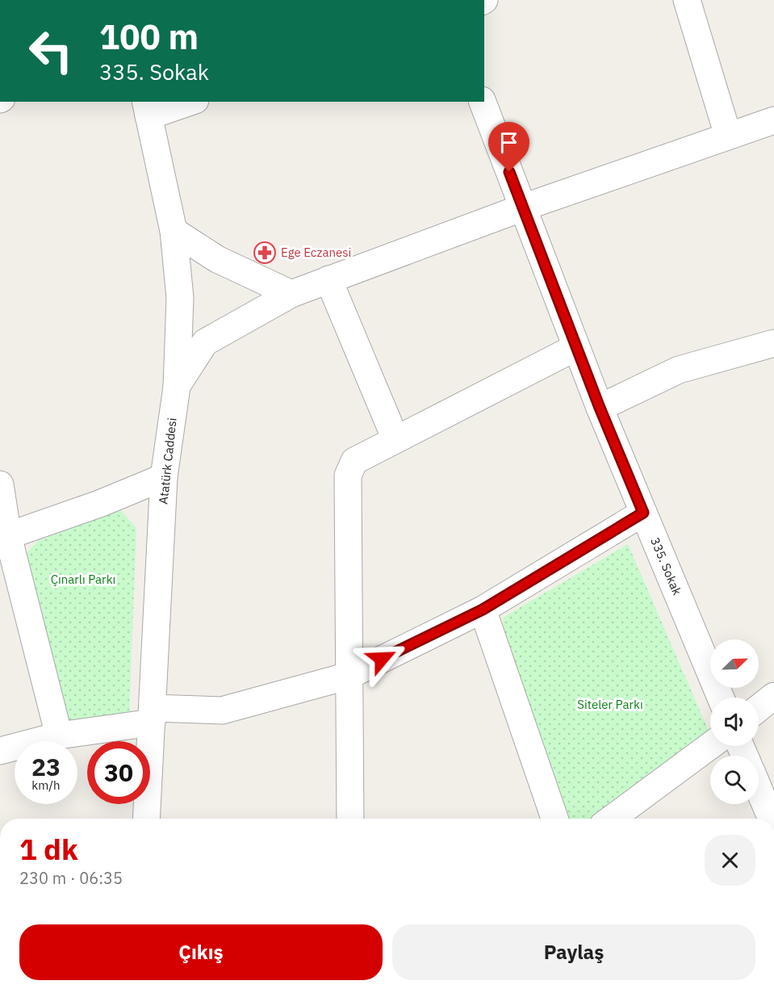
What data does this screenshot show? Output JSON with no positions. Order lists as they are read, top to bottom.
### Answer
{
  "streets": {
    "street": ["Atatürk Caddesi", "335. Sokak"]
  },
  "parks": ["Çınarlı Parkı", "Siteler Parkı"],
  "places": {
    "pharmacy": ["Ege Eczanesi"]
  },
  "north": "top right",
  "page": {
    "turn": ["100 m", "335. Sokak"],
    "speed": "23 km/h",
    "limit": "30",
    "heading": ["1 dk", "230 m · 06:35"],
    "buttons": ["Çıkış", "Paylaş"]
  }
}
